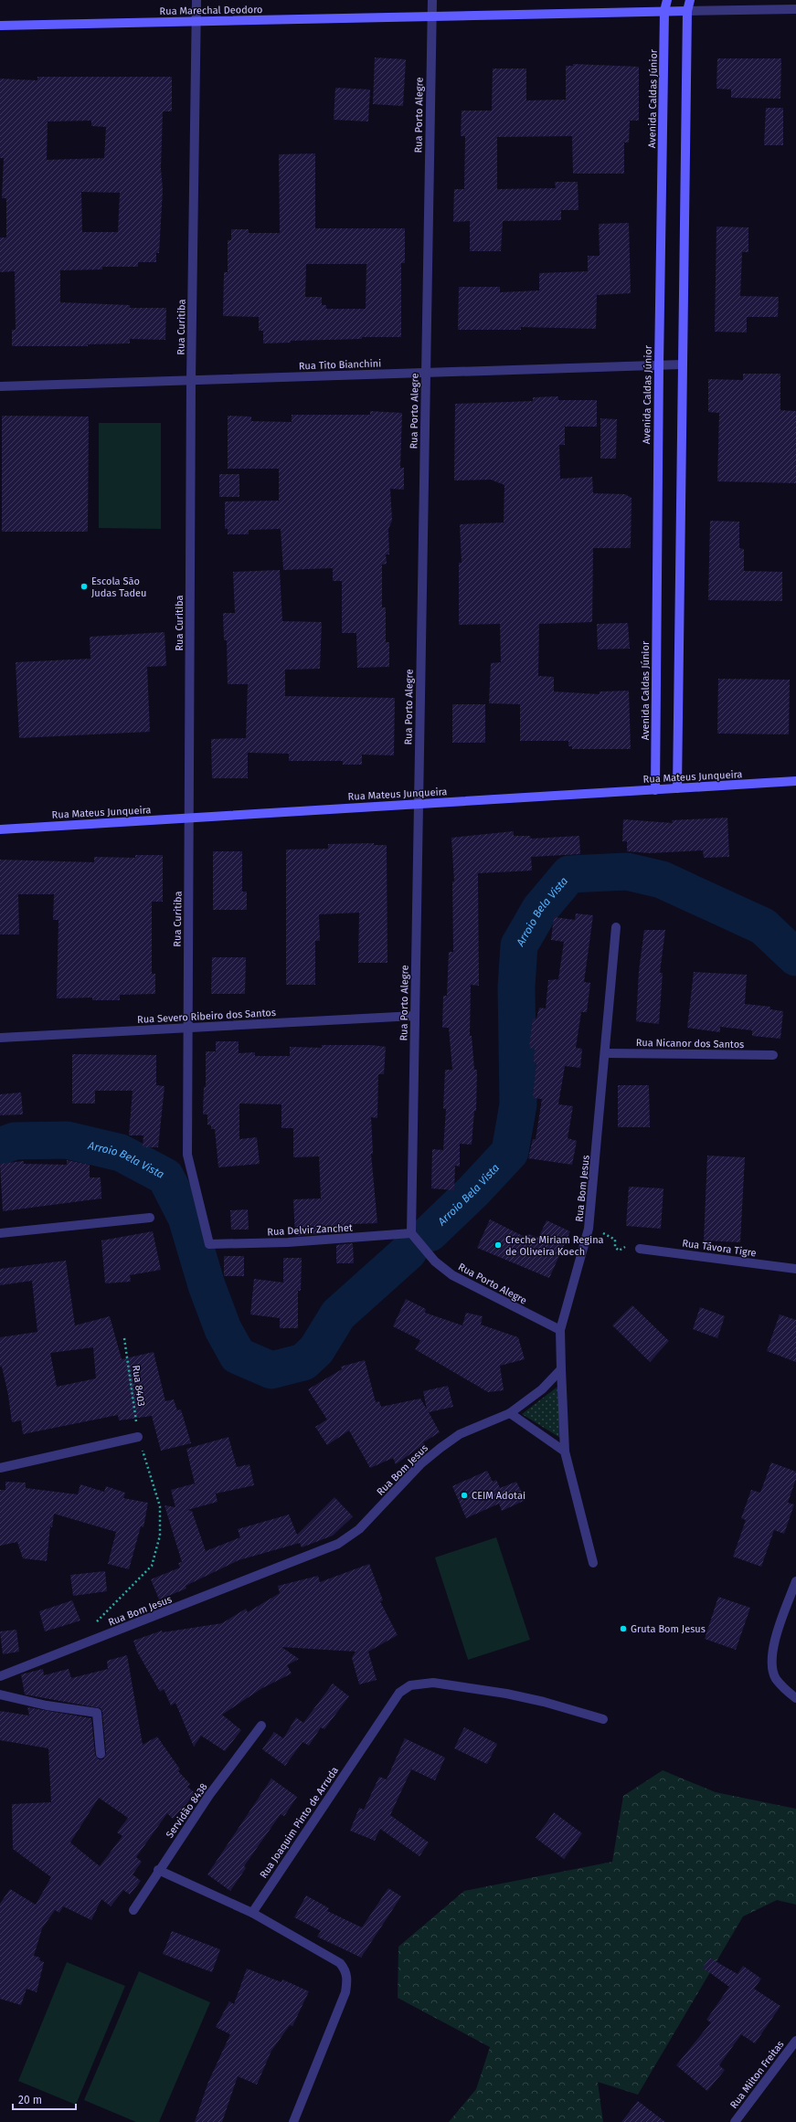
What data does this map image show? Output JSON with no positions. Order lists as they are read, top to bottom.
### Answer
{
  "streets": {
    "main road": ["Rua Marechal Deodoro", "Avenida Caldas Júnior", "Rua Mateus Junqueira"],
    "street": [
      "Rua Porto Alegre",
      "Rua Curitiba",
      "Rua Tito Bianchini",
      "Rua Severo Ribeiro dos Santos",
      "Rua Nicanor dos Santos",
      "Rua Bom Jesus",
      "Rua Delvir Zanchet",
      "Rua Távora Tigre",
      "Servidão 8438",
      "Rua Joaquim Pinto de Arruda",
      "Rua Milton Freitas"
    ],
    "path": ["Rua 8403"]
  },
  "crossings": [
    ["Rua Marechal Deodoro", "Avenida Caldas Júnior"],
    ["Rua Marechal Deodoro", "Rua Porto Alegre"],
    ["Rua Marechal Deodoro", "Rua Curitiba"],
    ["Avenida Caldas Júnior", "Rua Tito Bianchini"],
    ["Avenida Caldas Júnior", "Rua Mateus Junqueira"],
    ["Rua Porto Alegre", "Rua Tito Bianchini"],
    ["Rua Porto Alegre", "Rua Mateus Junqueira"],
    ["Rua Porto Alegre", "Rua Severo Ribeiro dos Santos"],
    ["Rua Porto Alegre", "Rua Bom Jesus"],
    ["Rua Porto Alegre", "Rua Delvir Zanchet"],
    ["Rua Curitiba", "Rua Tito Bianchini"],
    ["Rua Curitiba", "Rua Mateus Junqueira"],
    ["Rua Curitiba", "Rua Severo Ribeiro dos Santos"],
    ["Rua Curitiba", "Rua Delvir Zanchet"],
    ["Rua Nicanor dos Santos", "Rua Bom Jesus"]
  ],
  "water": ["Arroio Bela Vista"],
  "places": [
    "Escola São Judas Tadeu",
    "Creche Miriam Regina de Oliveira Koech",
    "CEIM Adotai",
    "Gruta Bom Jesus"
  ],
  "scale_bar": "20 m"
}
